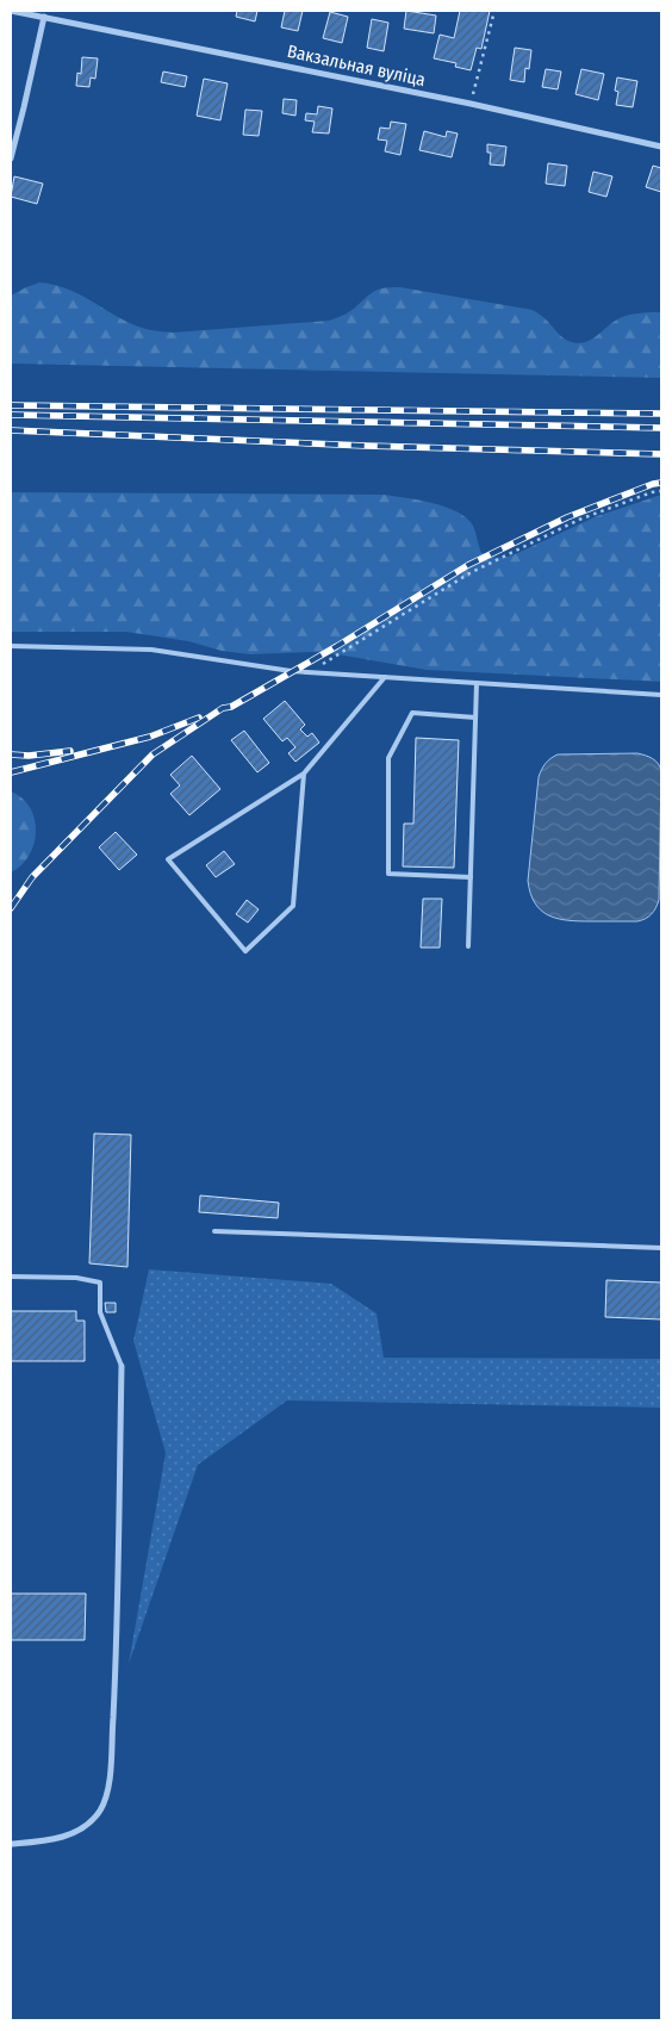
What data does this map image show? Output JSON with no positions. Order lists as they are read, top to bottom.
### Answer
{
  "streets": {
    "street": ["Вакзальная вуліца"]
  }
}
